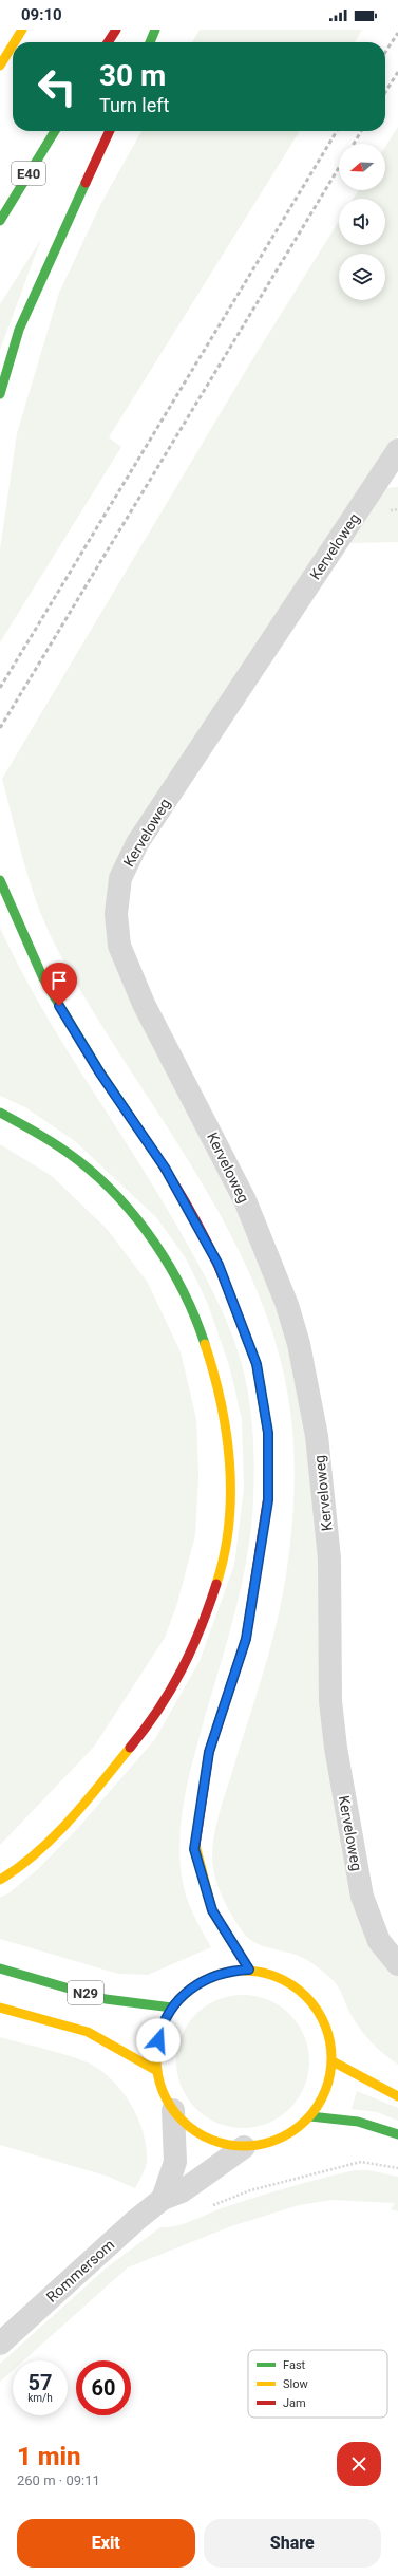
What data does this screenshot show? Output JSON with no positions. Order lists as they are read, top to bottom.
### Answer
{
  "streets": {
    "main road": ["E40", "N29"],
    "street": ["Kerveloweg", "Rommersom"]
  },
  "legend": ["Fast", "Slow", "Jam"],
  "north": "left",
  "page": {
    "status": "09:10",
    "turn": ["30 m", "Turn left"],
    "speed": "57 km/h",
    "limit": "60",
    "heading": ["1 min", "260 m · 09:11"],
    "buttons": ["Exit", "Share"]
  }
}
